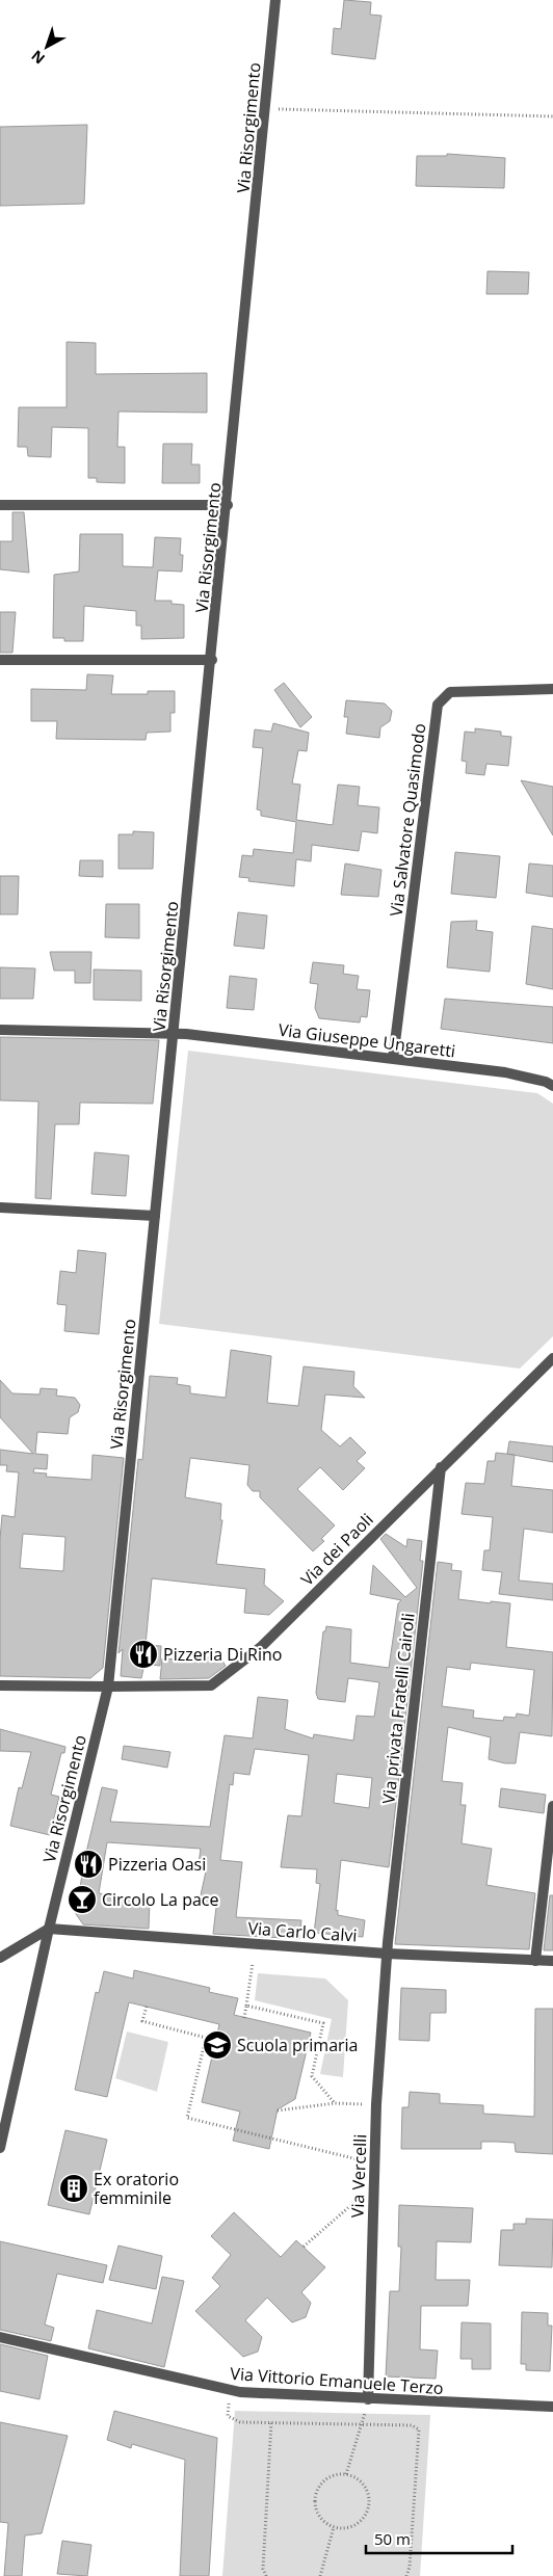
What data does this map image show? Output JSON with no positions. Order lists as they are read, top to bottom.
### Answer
{
  "streets": {
    "street": [
      "Via Risorgimento",
      "Via Salvatore Quasimodo",
      "Via Giuseppe Ungaretti",
      "Via dei Paoli",
      "Via privata Fratelli Cairoli",
      "Via Carlo Calvi",
      "Via Vercelli",
      "Via Vittorio Emanuele Terzo"
    ]
  },
  "crossings": [
    ["Via Risorgimento", "Via Giuseppe Ungaretti"],
    ["Via Risorgimento", "Via dei Paoli"],
    ["Via Risorgimento", "Via Carlo Calvi"],
    ["Via Salvatore Quasimodo", "Via Giuseppe Ungaretti"],
    ["Via dei Paoli", "Via privata Fratelli Cairoli"],
    ["Via privata Fratelli Cairoli", "Via Carlo Calvi"],
    ["Via privata Fratelli Cairoli", "Via Vercelli"],
    ["Via Carlo Calvi", "Via Vercelli"],
    ["Via Vercelli", "Via Vittorio Emanuele Terzo"]
  ],
  "places": {
    "restaurant": ["Pizzeria Di Rino", "Pizzeria Oasi"],
    "bar": ["Circolo La pace"],
    "school or university": ["Scuola primaria"],
    "building": ["Ex oratorio femminile"]
  },
  "scale_bar": "50 m",
  "north": "bottom left"
}
